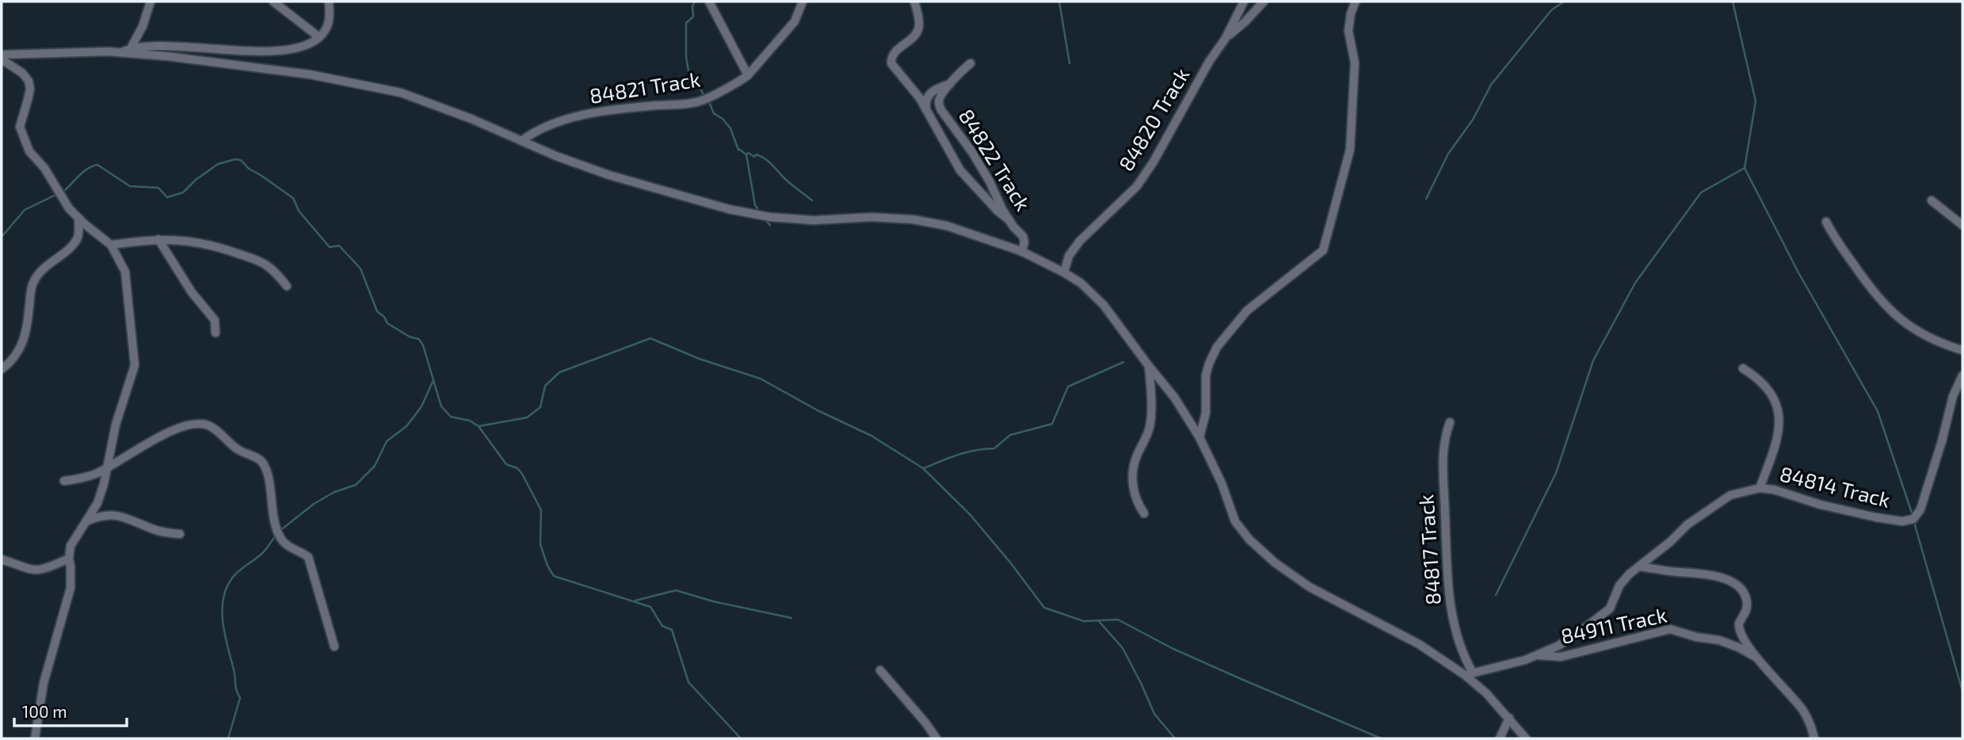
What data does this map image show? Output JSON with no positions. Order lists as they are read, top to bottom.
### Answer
{
  "streets": {
    "street": [
      "84821 Track",
      "84820 Track",
      "84822 Track",
      "84814 Track",
      "84817 Track",
      "84911 Track"
    ]
  },
  "crossings": [
    ["84814 Track", "84911 Track"]
  ],
  "scale_bar": "100 m"
}
